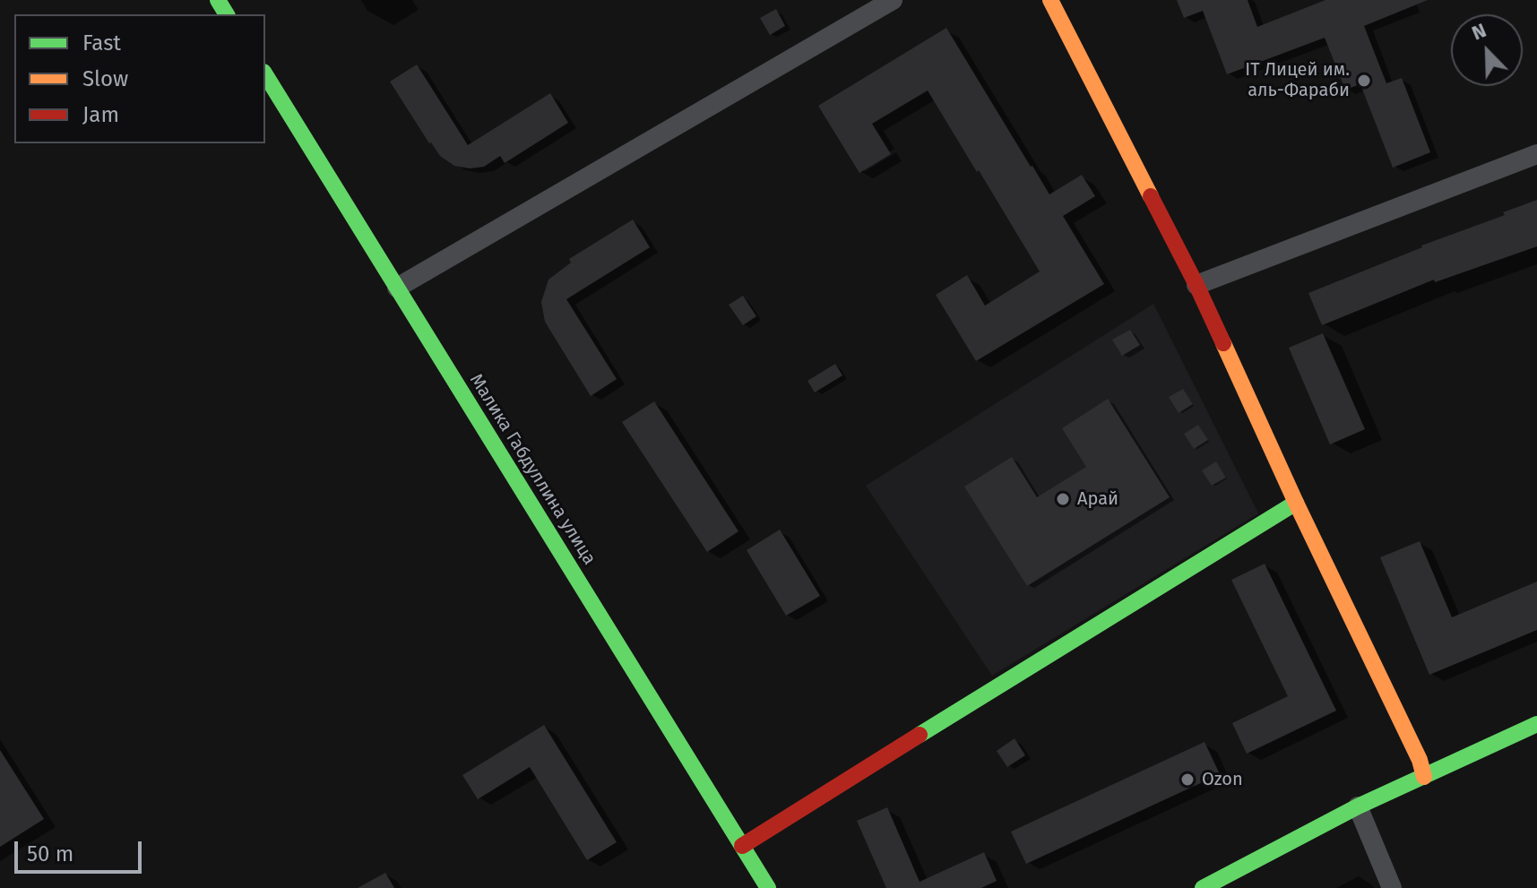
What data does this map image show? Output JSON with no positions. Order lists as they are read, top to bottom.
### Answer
{
  "streets": {
    "street": ["Малика Габдуллина улица"]
  },
  "places": ["IT Лицей им. аль-Фараби", "Арай", "Ozon"],
  "legend": ["Fast", "Slow", "Jam"],
  "scale_bar": "50 m",
  "north": "top left"
}
